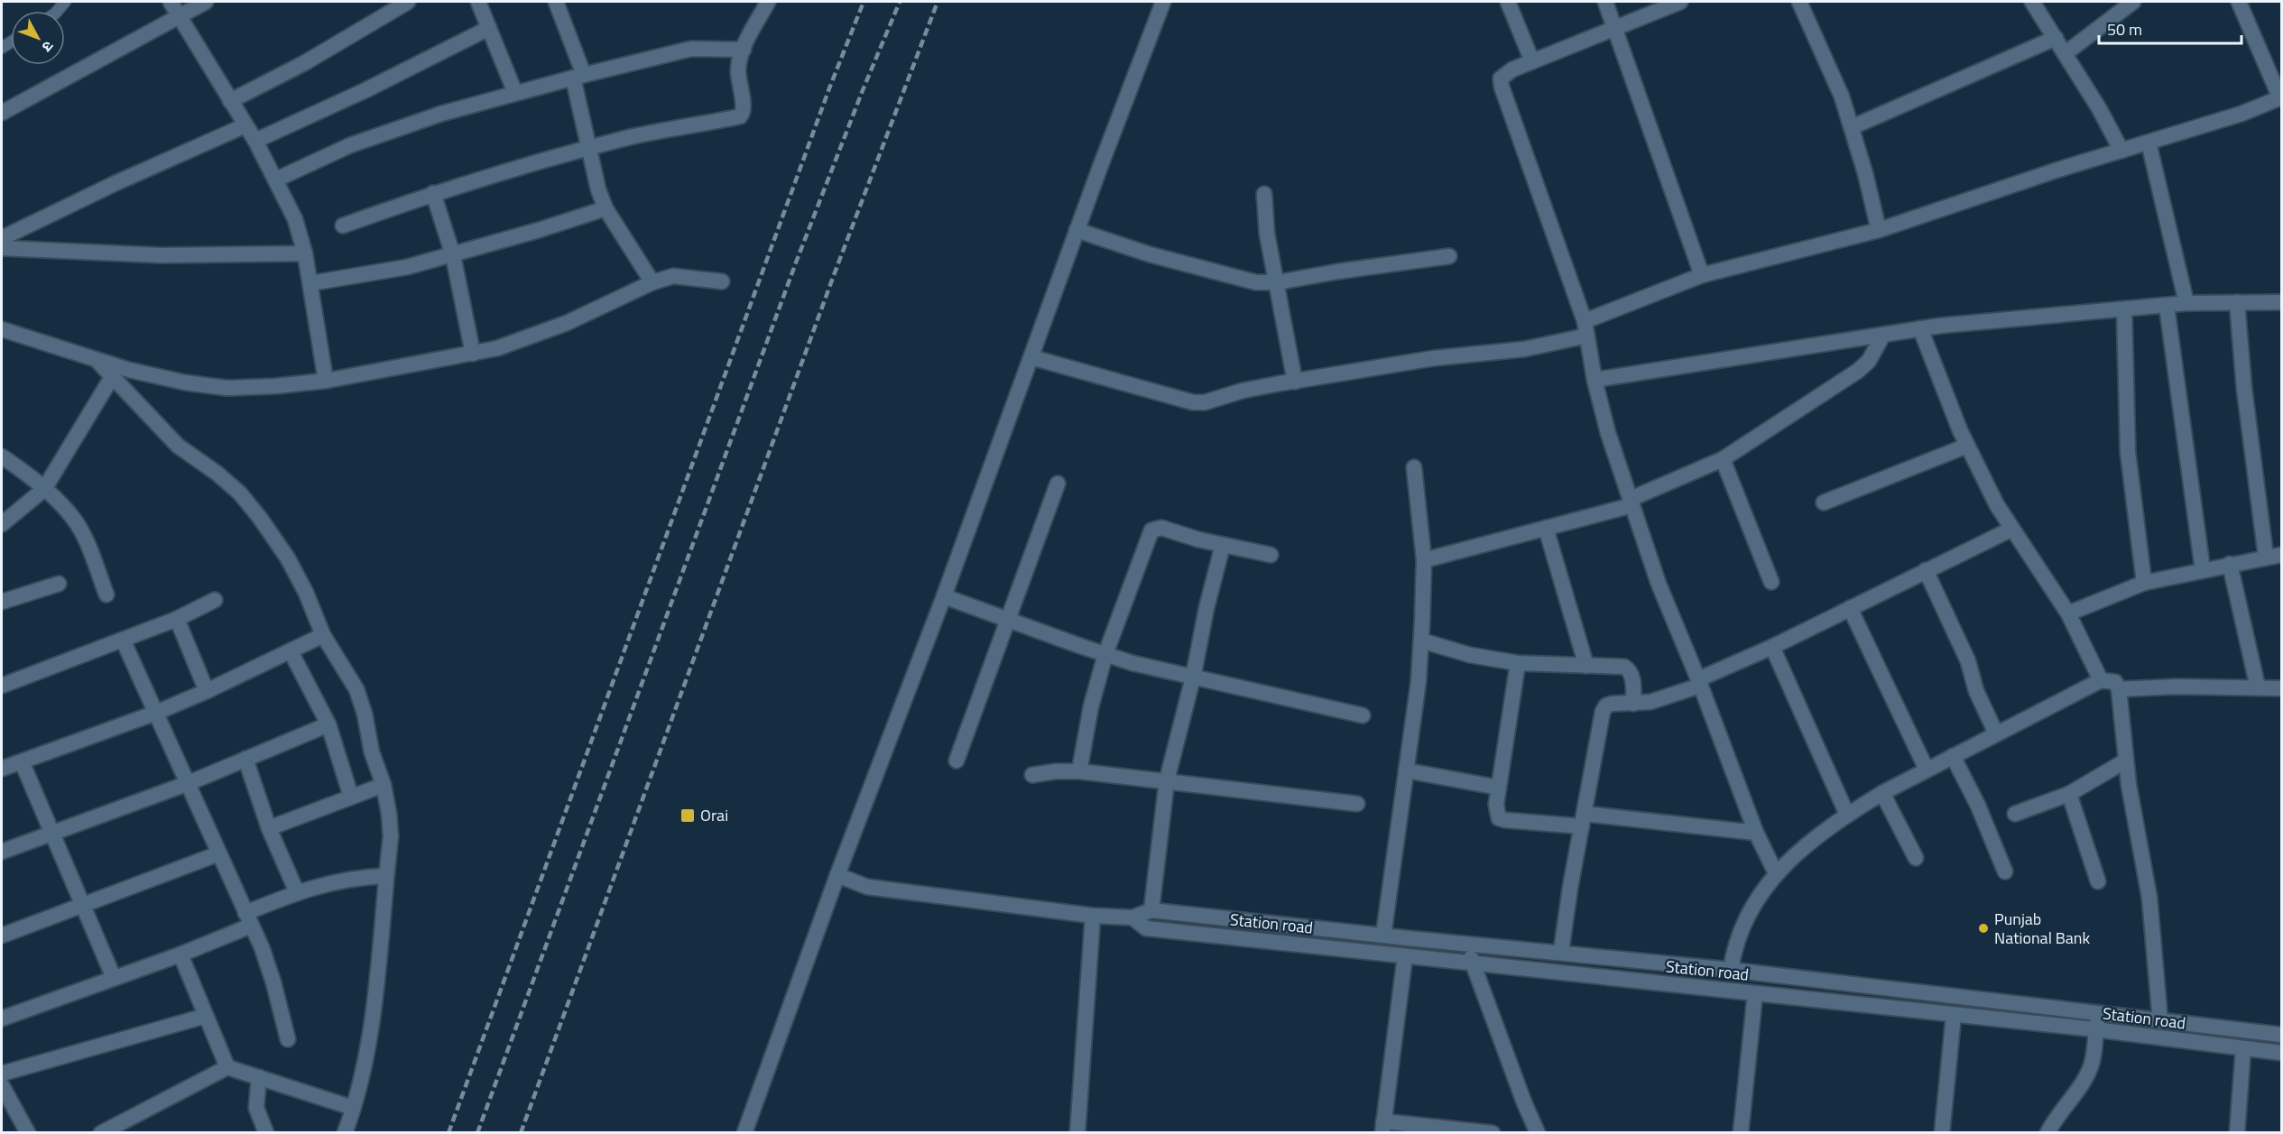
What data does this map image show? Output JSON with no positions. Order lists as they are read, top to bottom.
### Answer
{
  "streets": {
    "street": ["Station road"]
  },
  "places": {
    "transit": ["Orai"],
    "other": ["Punjab National Bank"]
  },
  "scale_bar": "50 m",
  "north": "bottom right"
}
